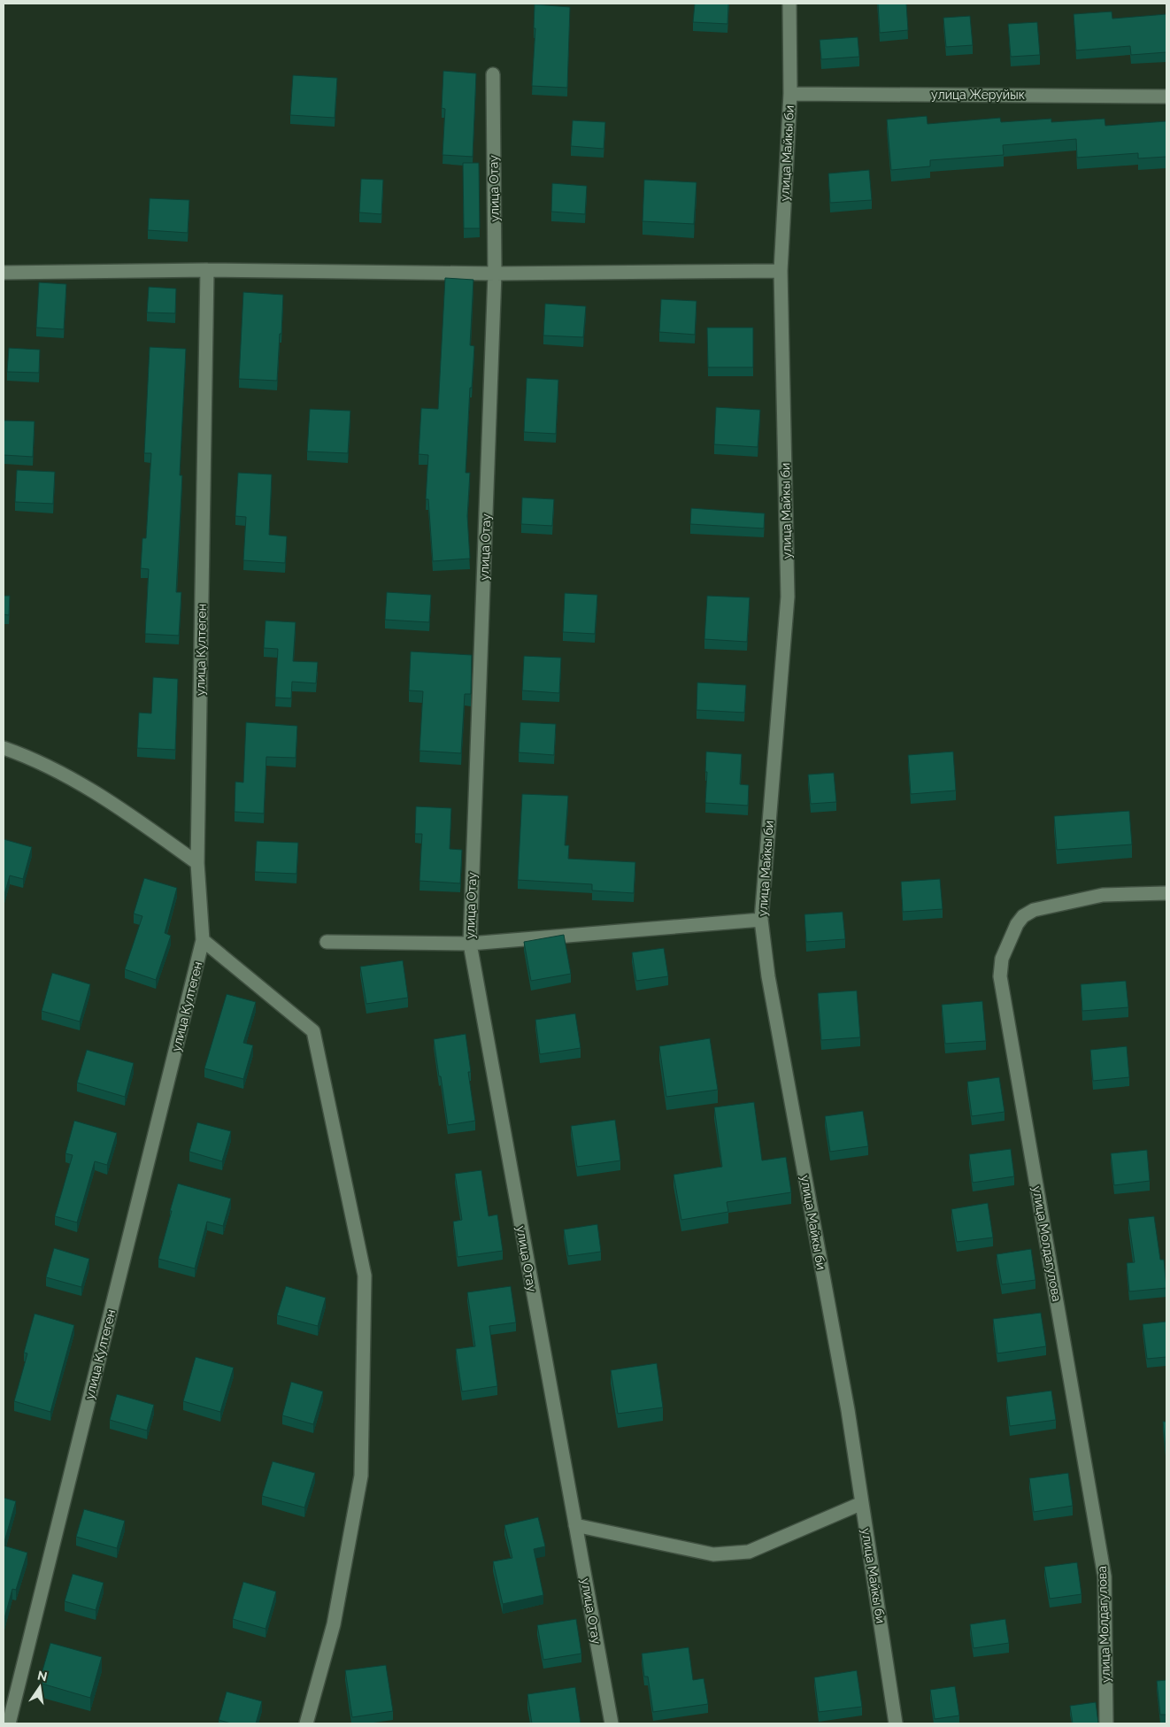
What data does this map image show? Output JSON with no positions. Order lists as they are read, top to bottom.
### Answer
{
  "streets": {
    "street": [
      "улица Жеруйык",
      "улица Майкы би",
      "улица Отау",
      "улица Култеген",
      "улица Молдагулова"
    ]
  },
  "crossings": [
    ["улица Жеруйык", "улица Майкы би"]
  ],
  "north": "top"
}
